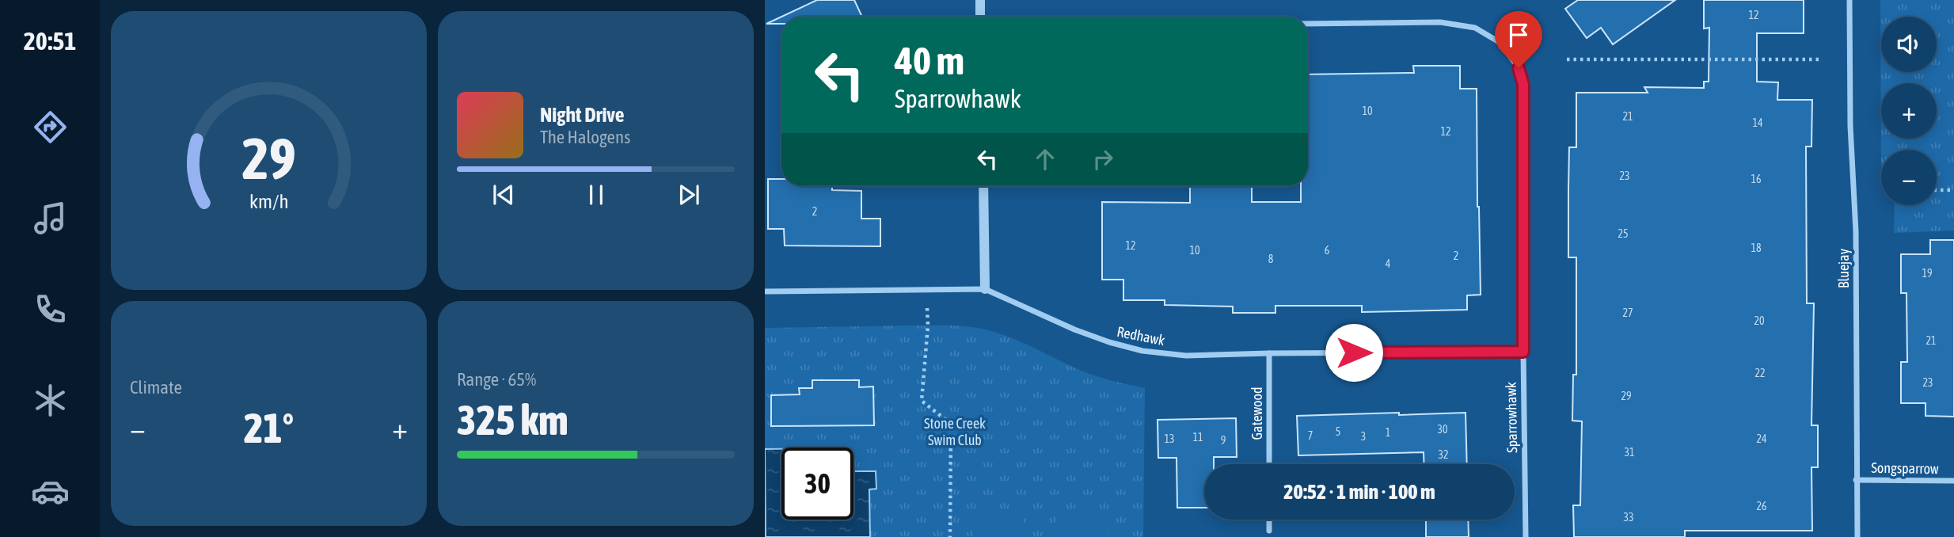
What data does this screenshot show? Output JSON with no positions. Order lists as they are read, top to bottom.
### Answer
{
  "streets": {
    "street": [
      "Bluejay",
      "Redhawk",
      "Gatewood",
      "Sparrowhawk",
      "Songsparrow"
    ]
  },
  "crossings": [
    ["Bluejay", "Songsparrow"],
    ["Redhawk", "Gatewood"],
    ["Redhawk", "Sparrowhawk"]
  ],
  "parks": ["Stone Creek Swim Club"],
  "house_numbers": [
    "12",
    "10",
    "21",
    "14",
    "12",
    "23",
    "16",
    "2",
    "25",
    "12",
    "18",
    "10",
    "6",
    "2",
    "8",
    "4",
    "19",
    "27",
    "20",
    "21",
    "22",
    "23",
    "29",
    "30",
    "5",
    "1",
    "7",
    "3",
    "11",
    "13",
    "24",
    "9",
    "31",
    "32",
    "26",
    "33"
  ],
  "page": {
    "tabs": "20:51",
    "map_buttons": ["+", "−"],
    "turn": ["40 m", "Sparrowhawk"],
    "song": ["Night Drive", "The Halogens"],
    "tile": [
      "Climate",
      ["Range · 65%", "325 km"]
    ],
    "heat": ["−", "21°", "+"],
    "limit": "30",
    "trip": "20:52 · 1 min · 100 m",
    "gauge": ["29", "km/h"]
  }
}
